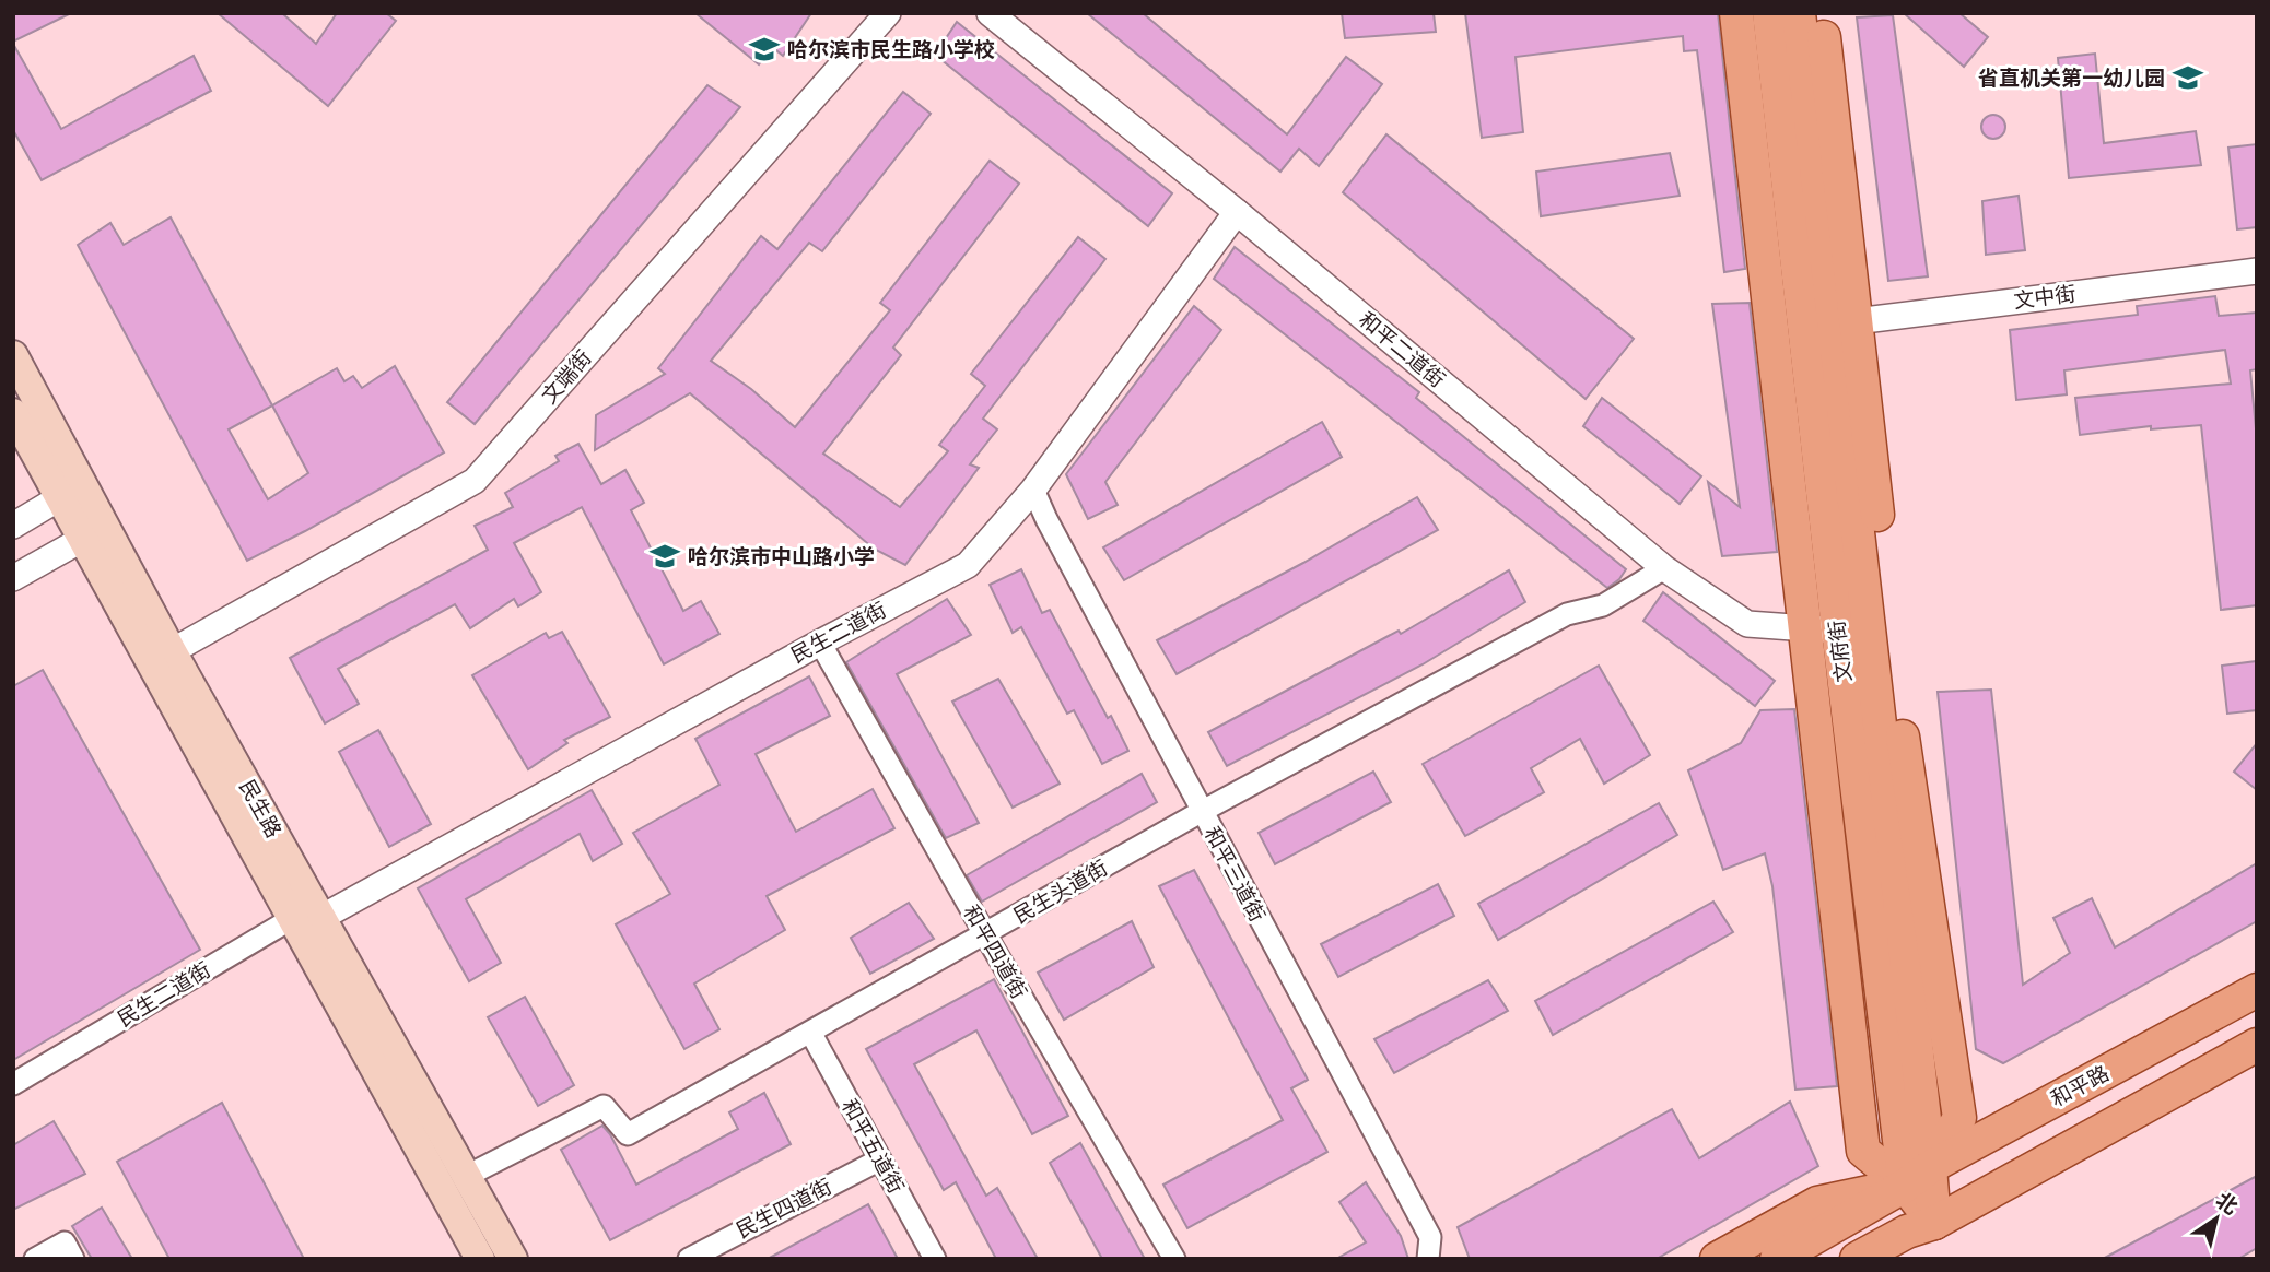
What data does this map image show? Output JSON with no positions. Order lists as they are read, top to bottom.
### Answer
{
  "streets": {
    "main road": ["文府街", "民生路", "和平路"],
    "street": [
      "文中街",
      "和平二道街",
      "文端街",
      "民生二道街",
      "和平三道街",
      "民生头道街",
      "和平四道街",
      "和平五道街",
      "民生四道街"
    ]
  },
  "crossings": [
    ["文中街", "文府街"],
    ["和平二道街", "民生二道街"],
    ["和平二道街", "文府街"],
    ["和平二道街", "民生头道街"],
    ["文端街", "民生路"],
    ["民生二道街", "民生路"],
    ["民生二道街", "和平三道街"],
    ["民生二道街", "和平四道街"],
    ["文府街", "和平路"],
    ["民生路", "民生头道街"],
    ["和平三道街", "民生头道街"],
    ["民生头道街", "和平四道街"],
    ["民生头道街", "和平五道街"],
    ["和平五道街", "民生四道街"]
  ],
  "places": {
    "school or university": ["哈尔滨市民生路小学校", "省直机关第一幼儿园", "哈尔滨市中山路小学"]
  },
  "north": "top right"
}
